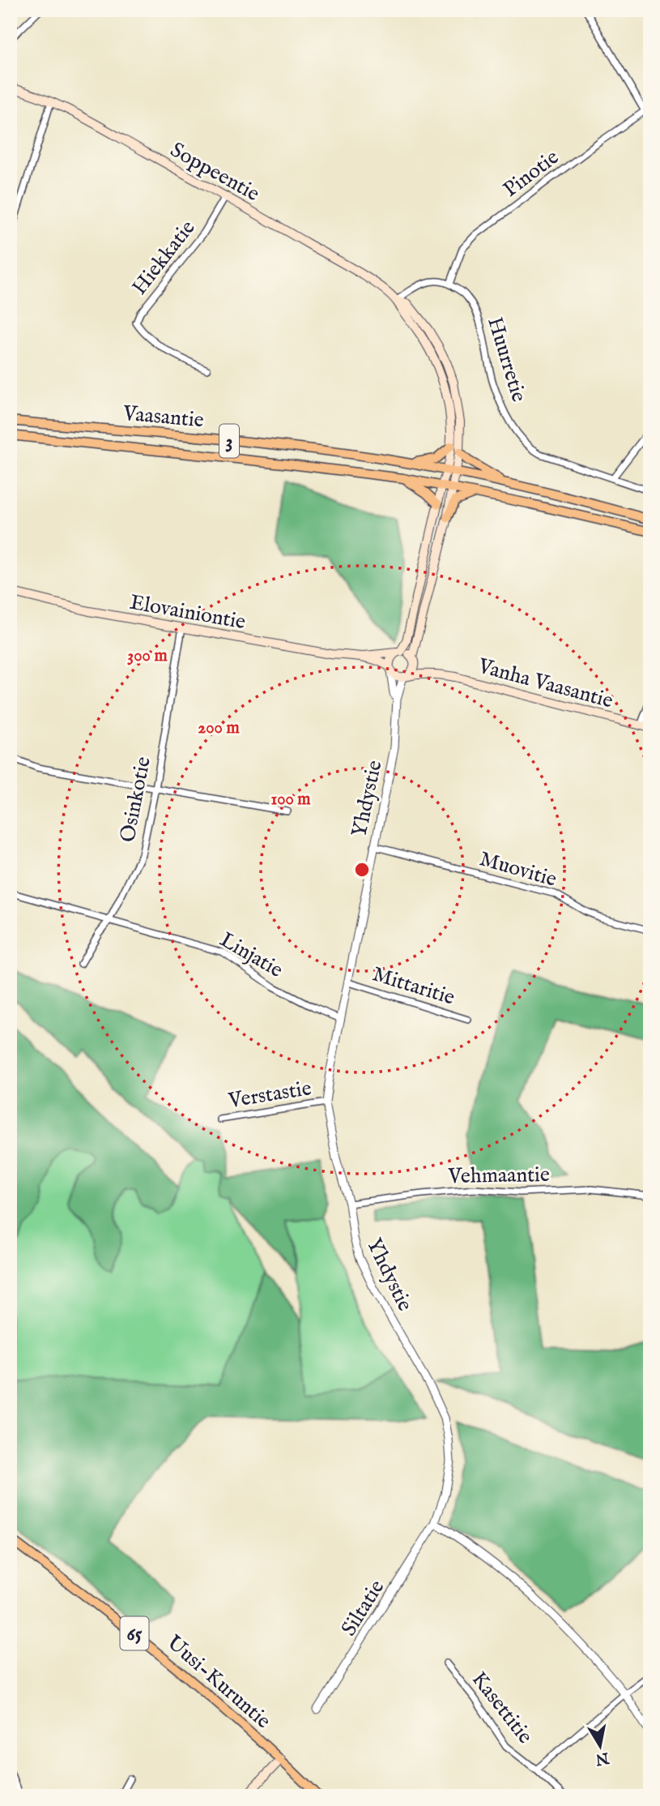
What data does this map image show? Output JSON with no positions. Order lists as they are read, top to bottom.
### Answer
{
  "streets": {
    "main road": [
      "Soppeentie",
      "Vaasantie",
      "3",
      "Elovainiontie",
      "Vanha Vaasantie",
      "65",
      "Uusi-Kuruntie"
    ],
    "street": [
      "Pinotie",
      "Hiekkatie",
      "Huurretie",
      "Yhdystie",
      "Osinkotie",
      "Muovitie",
      "Linjatie",
      "Mittaritie",
      "Verstastie",
      "Vehmaantie",
      "Siltatie",
      "Kasettitie"
    ]
  },
  "crossings": [
    ["Soppeentie", "Hiekkatie"],
    ["Soppeentie", "Vaasantie"],
    ["Soppeentie", "3"],
    ["Pinotie", "Huurretie"],
    ["Vaasantie", "3"],
    ["Elovainiontie", "Vanha Vaasantie"],
    ["Elovainiontie", "Yhdystie"],
    ["Elovainiontie", "Osinkotie"],
    ["Vanha Vaasantie", "Yhdystie"],
    ["Yhdystie", "Muovitie"],
    ["Yhdystie", "Linjatie"],
    ["Yhdystie", "Mittaritie"],
    ["Yhdystie", "Verstastie"],
    ["Yhdystie", "Vehmaantie"],
    ["Yhdystie", "Siltatie"],
    ["Osinkotie", "Linjatie"]
  ],
  "north": "bottom",
  "rings": ["300 m", "200 m", "100 m"]
}
